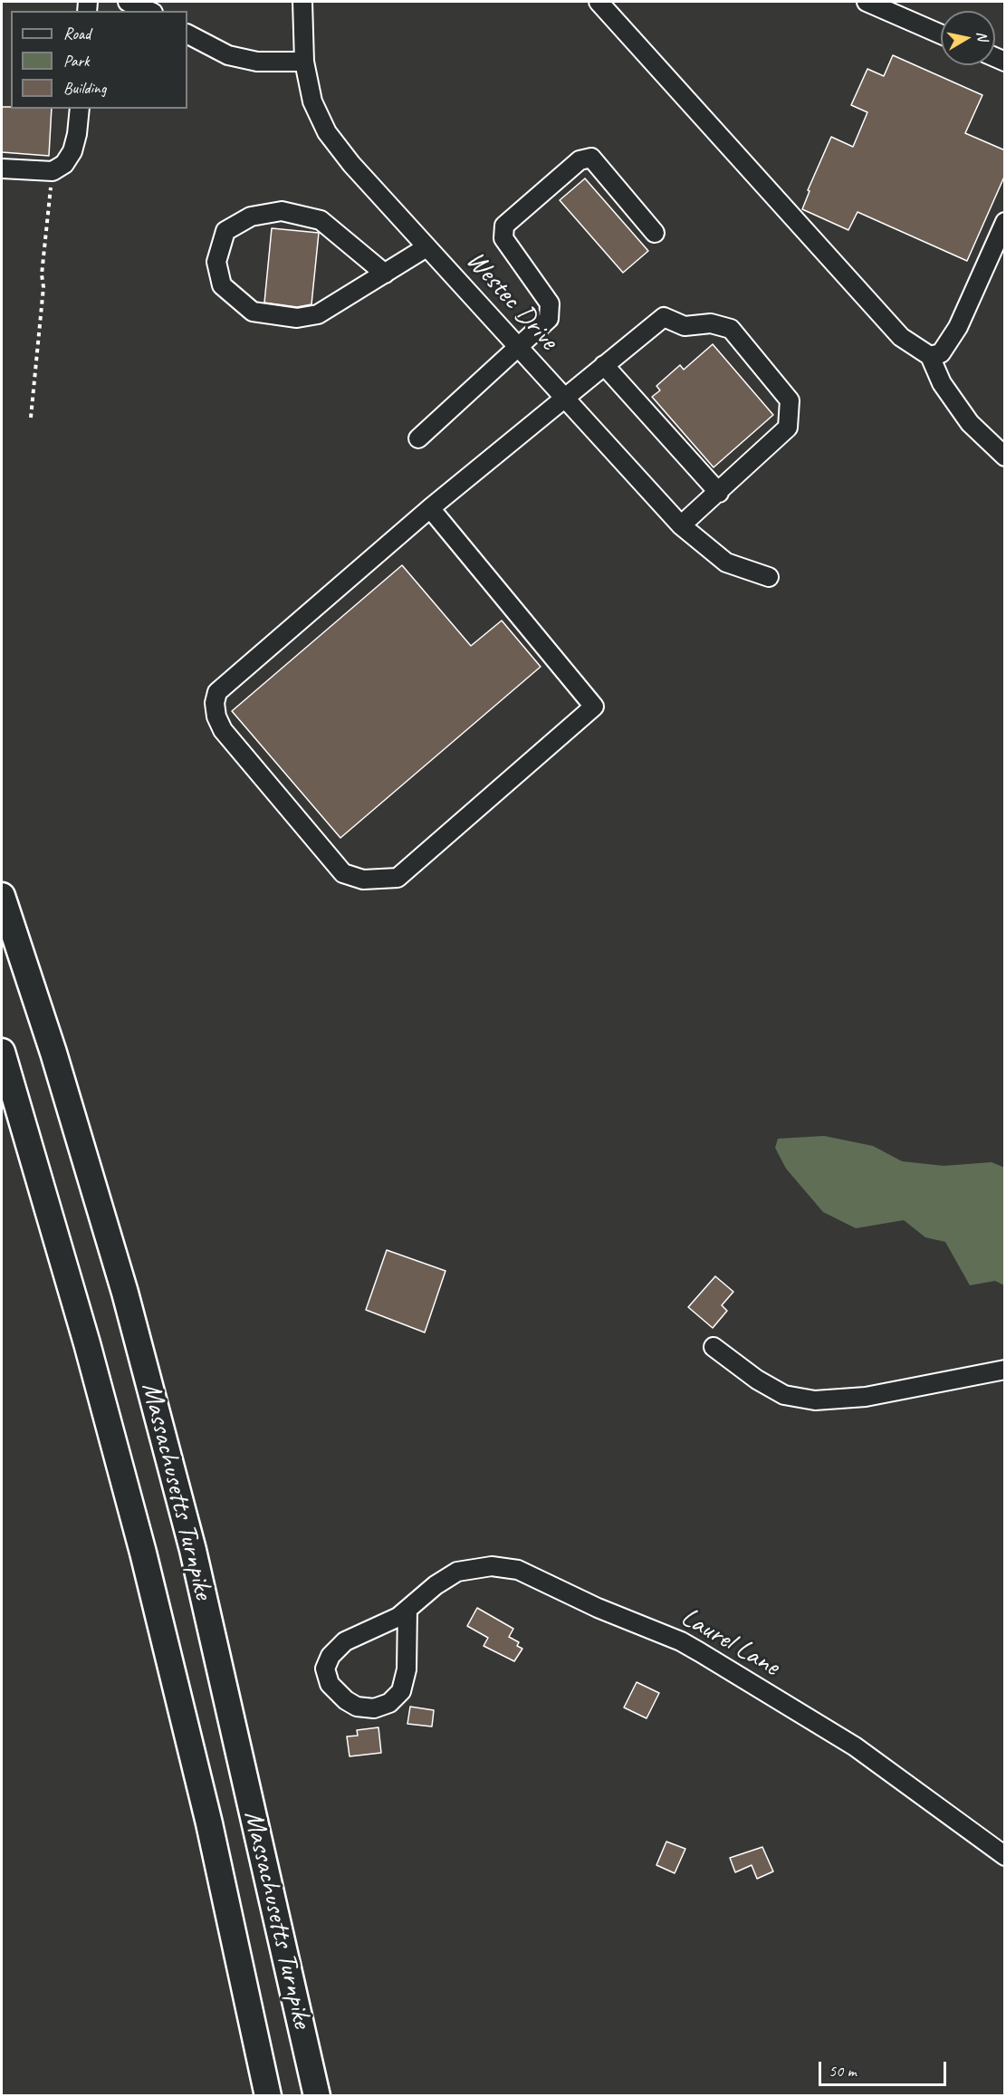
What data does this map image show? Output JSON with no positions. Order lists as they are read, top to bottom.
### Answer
{
  "streets": {
    "highway": ["Massachusetts Turnpike"],
    "street": ["Westec Drive", "Laurel Lane"]
  },
  "legend": ["Road", "Park", "Building"],
  "scale_bar": "50 m",
  "north": "right"
}
